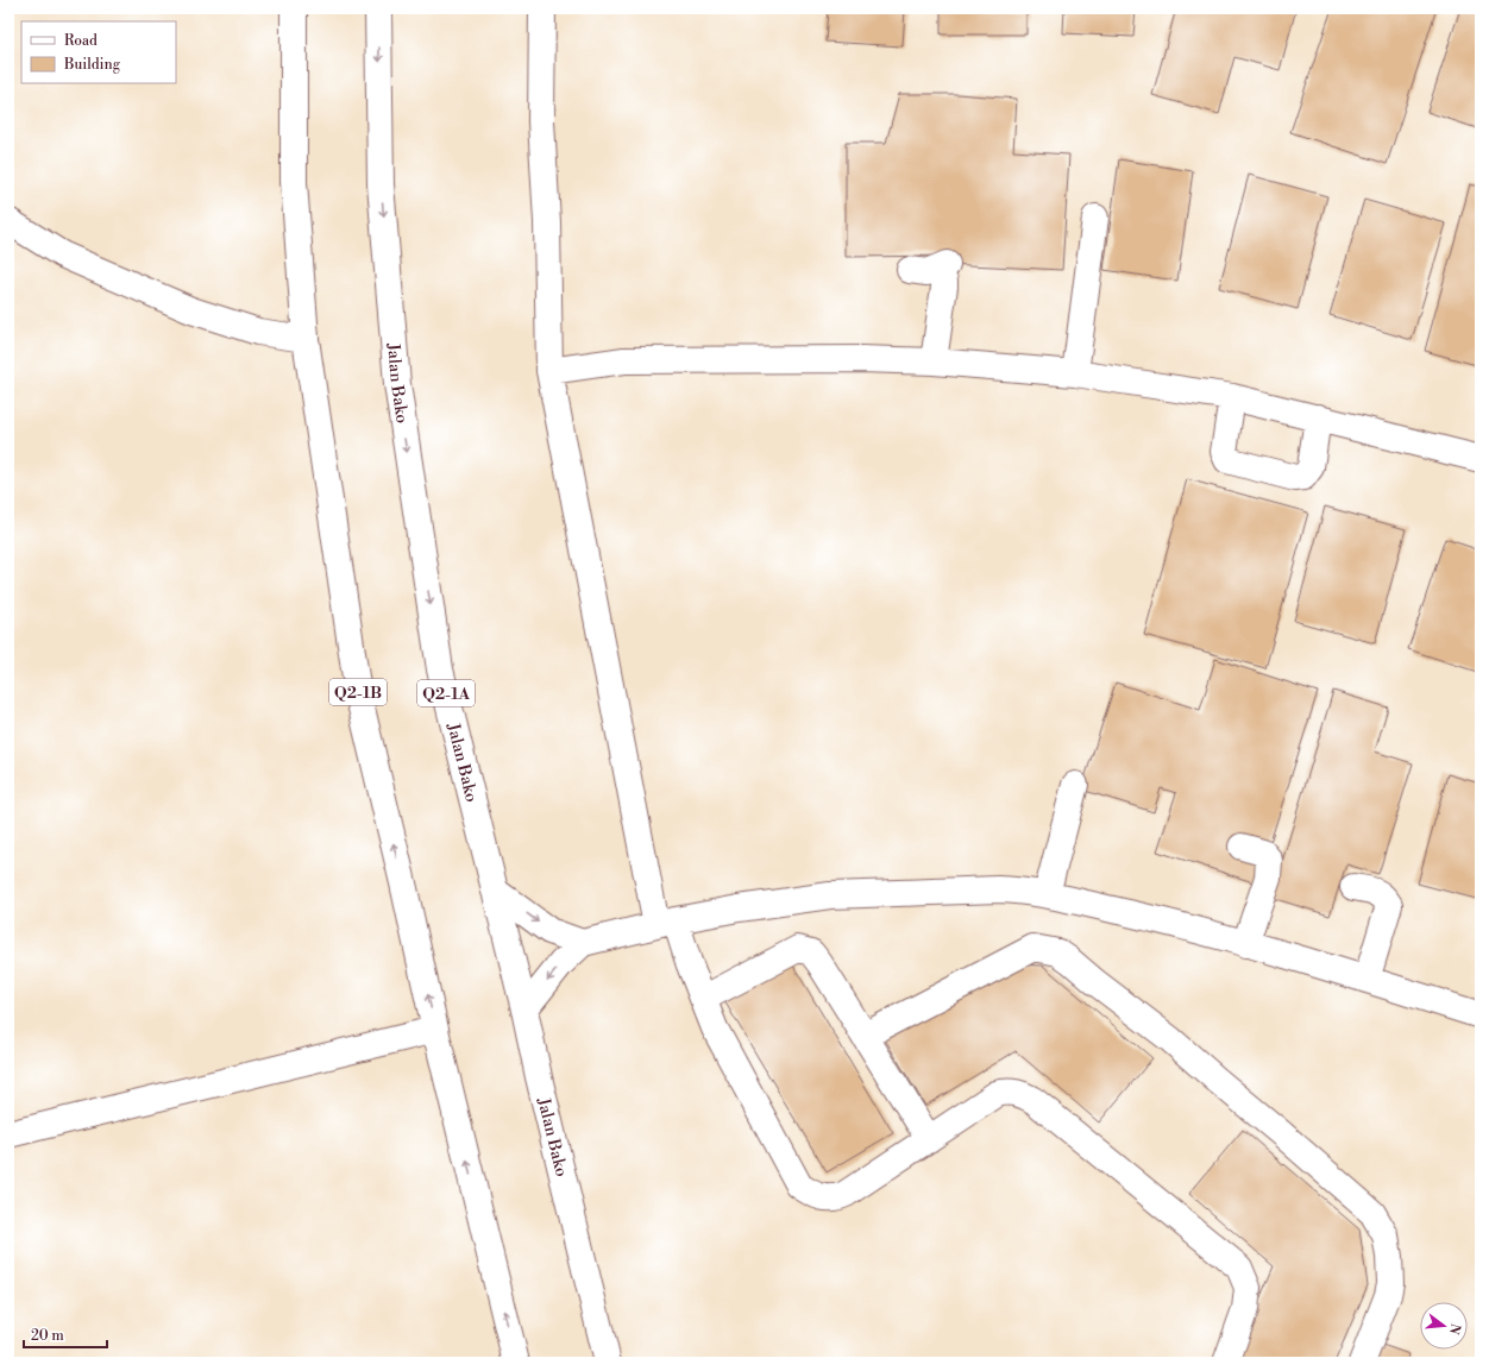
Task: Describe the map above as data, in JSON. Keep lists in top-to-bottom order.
{
  "streets": {
    "street": ["Jalan Bako", "Q2-1B", "Q2-1A"]
  },
  "legend": ["Road", "Building"],
  "scale_bar": "20 m",
  "north": "right"
}
